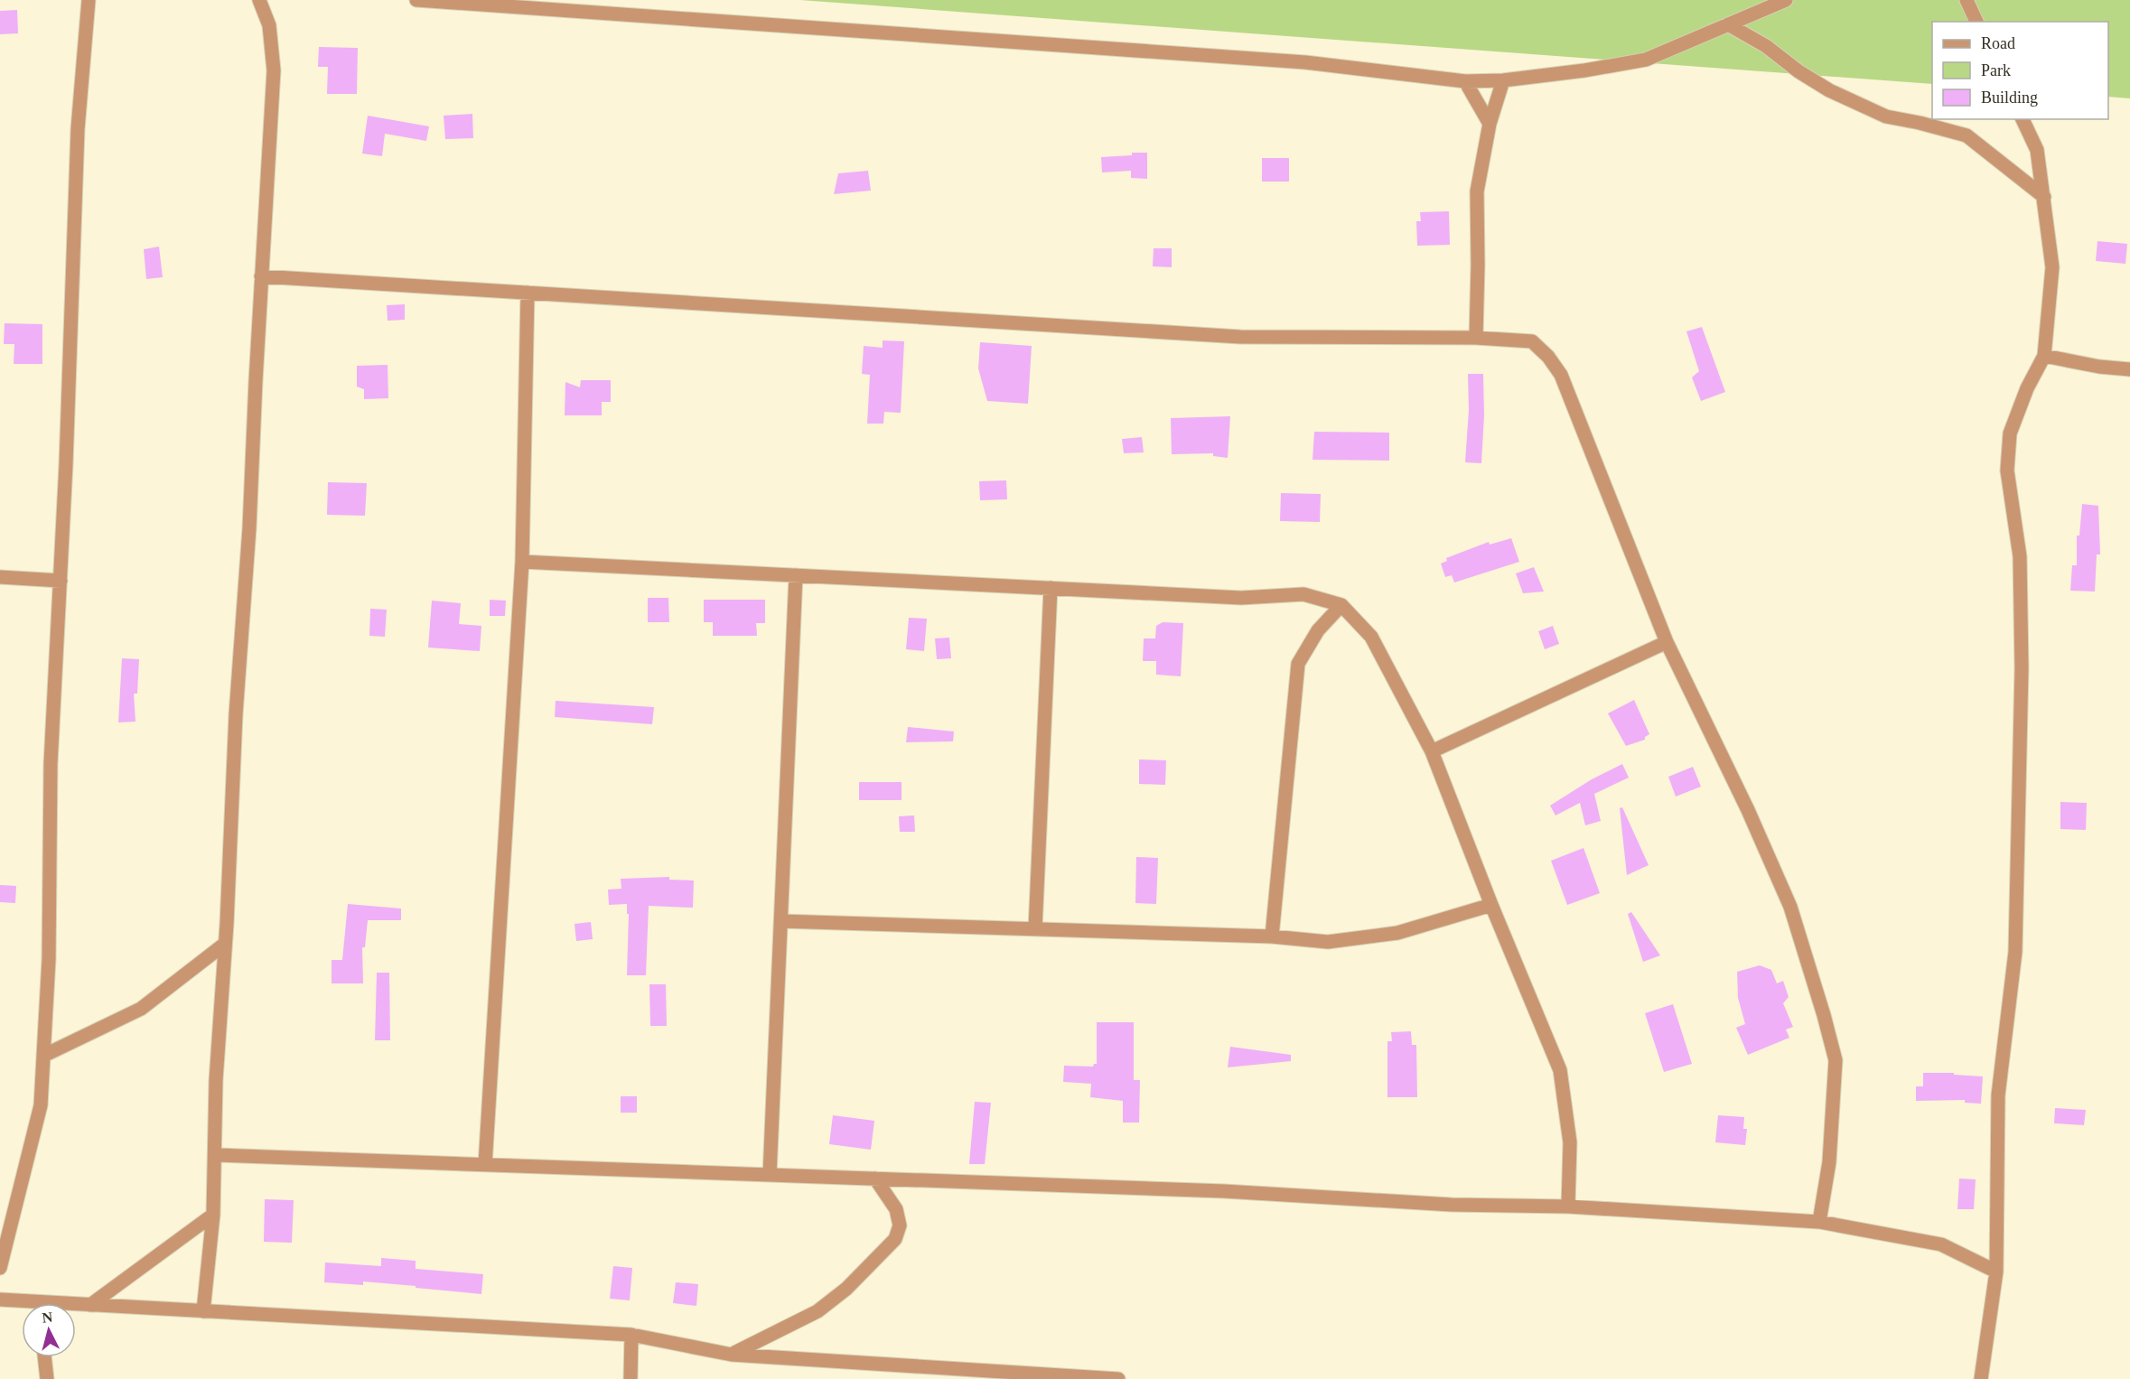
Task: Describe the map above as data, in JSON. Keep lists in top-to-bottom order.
{
  "legend": ["Road", "Park", "Building"],
  "north": "top"
}
